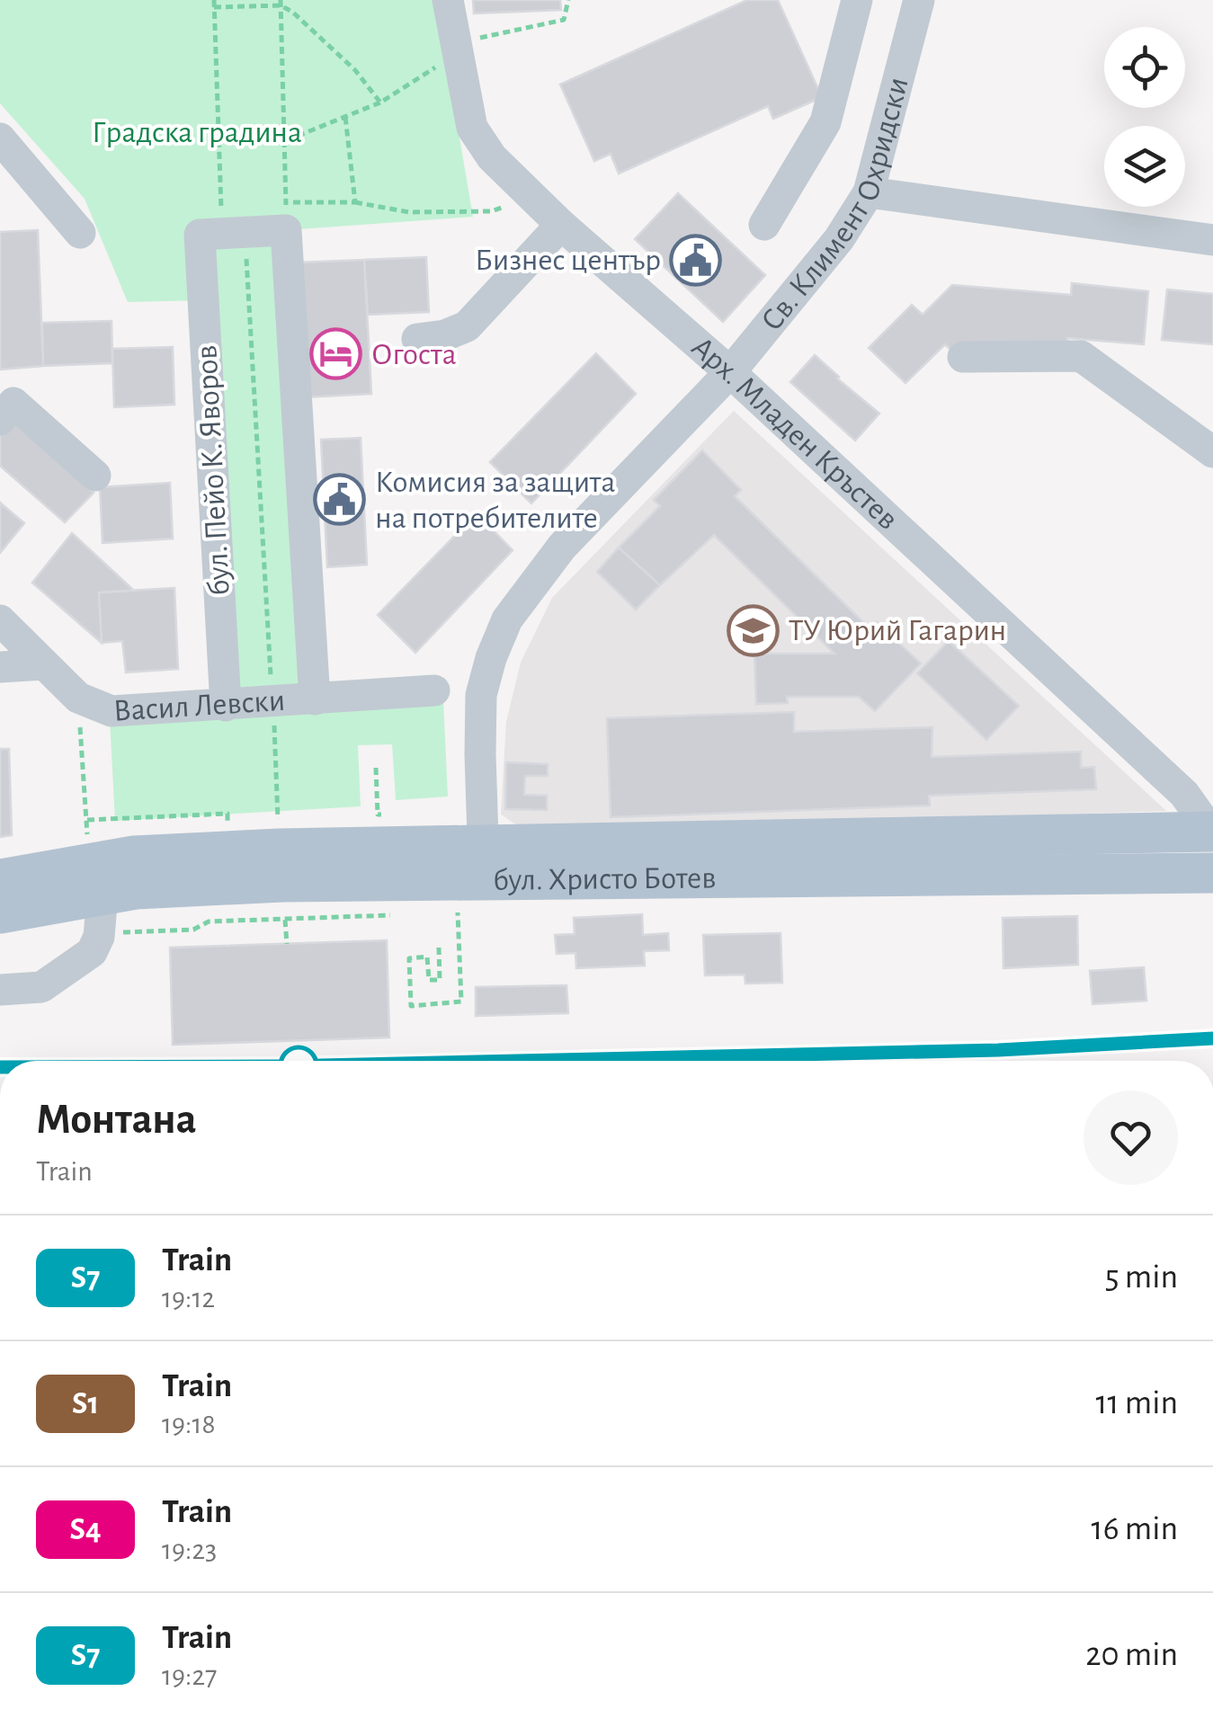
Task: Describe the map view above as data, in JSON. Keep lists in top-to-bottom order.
{
  "streets": {
    "main road": ["бул. Христо Ботев"],
    "street": [
      "Св. Климент Охридски",
      "Арх. Младен Кръстев",
      "бул. Пейо К. Яворов",
      "Васил Левски"
    ]
  },
  "crossings": [
    ["Св. Климент Охридски", "Арх. Младен Кръстев"],
    ["Св. Климент Охридски", "бул. Христо Ботев"],
    ["Арх. Младен Кръстев", "бул. Христо Ботев"],
    ["бул. Пейо К. Яворов", "Васил Левски"]
  ],
  "parks": ["Градска градина"],
  "places": {
    "public building": ["Бизнес център", "Комисия за защита на потребителите"],
    "hotel": ["Огоста"],
    "school or university": ["ТУ Юрий Гагарин"]
  },
  "page": {
    "heading": ["Монтана", "Train"],
    "list": [
      {
        "mark": "S7",
        "name": "Train",
        "note": "19:12",
        "value": "5 min"
      },
      {
        "mark": "S1",
        "name": "Train",
        "note": "19:18",
        "value": "11 min"
      },
      {
        "mark": "S4",
        "name": "Train",
        "note": "19:23",
        "value": "16 min"
      },
      {
        "mark": "S7",
        "name": "Train",
        "note": "19:27",
        "value": "20 min"
      }
    ]
  }
}
